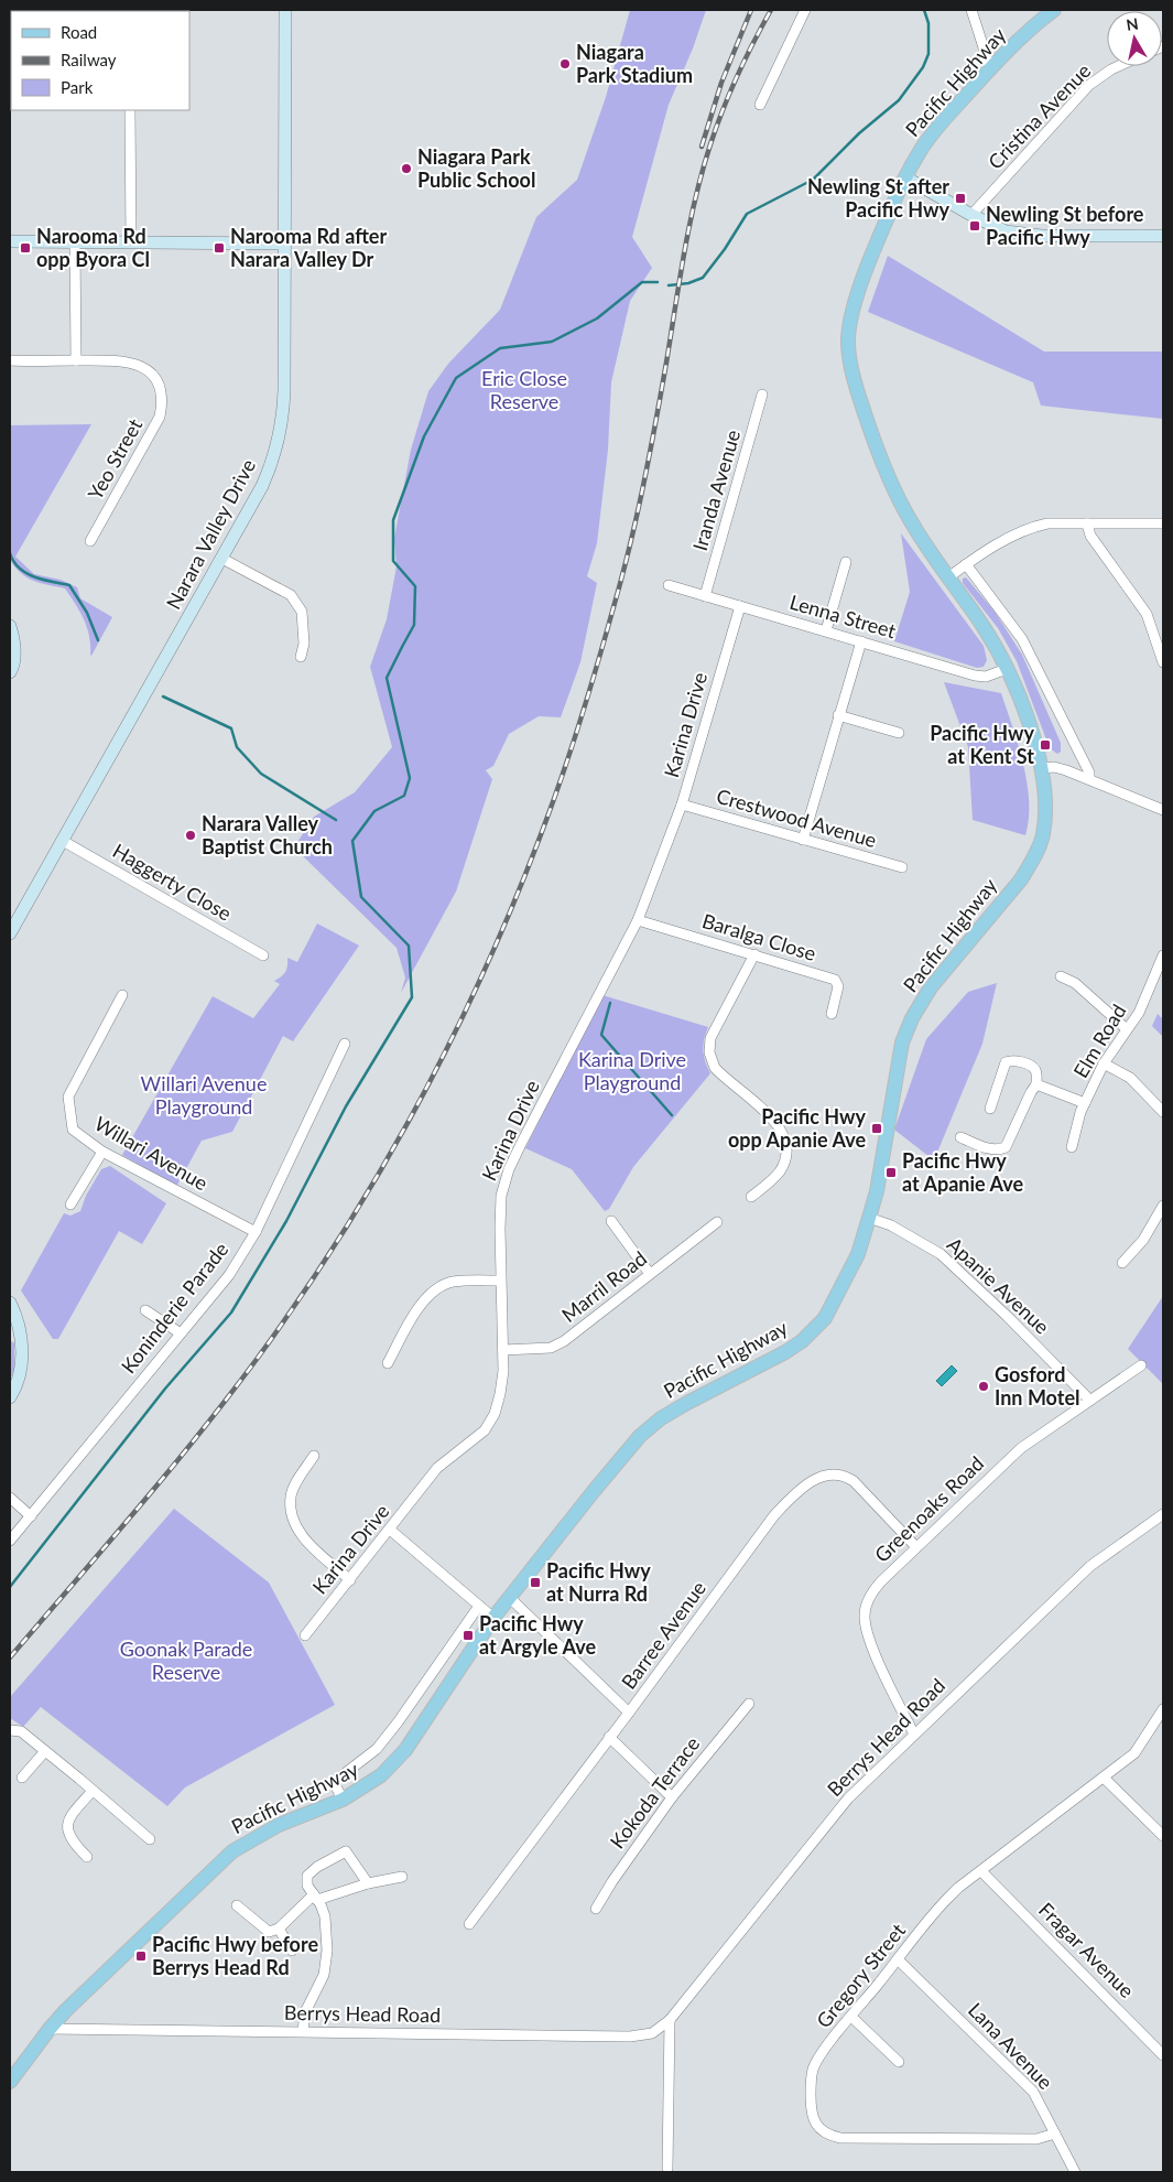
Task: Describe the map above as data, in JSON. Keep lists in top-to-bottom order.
{
  "streets": {
    "main road": ["Pacific Highway", "Narara Valley Drive"],
    "street": [
      "Cristina Avenue",
      "Yeo Street",
      "Iranda Avenue",
      "Lenna Street",
      "Karina Drive",
      "Crestwood Avenue",
      "Haggerty Close",
      "Baralga Close",
      "Elm Road",
      "Willari Avenue",
      "Apanie Avenue",
      "Marril Road",
      "Koninderie Parade",
      "Greenoaks Road",
      "Barree Avenue",
      "Berrys Head Road",
      "Kokoda Terrace",
      "Fragar Avenue",
      "Gregory Street",
      "Lana Avenue"
    ]
  },
  "crossings": [
    ["Pacific Highway", "Lenna Street"],
    ["Pacific Highway", "Apanie Avenue"],
    ["Pacific Highway", "Berrys Head Road"],
    ["Iranda Avenue", "Lenna Street"],
    ["Narara Valley Drive", "Haggerty Close"],
    ["Lenna Street", "Karina Drive"],
    ["Karina Drive", "Crestwood Avenue"],
    ["Karina Drive", "Baralga Close"],
    ["Karina Drive", "Marril Road"],
    ["Willari Avenue", "Koninderie Parade"],
    ["Apanie Avenue", "Greenoaks Road"],
    ["Greenoaks Road", "Barree Avenue"],
    ["Greenoaks Road", "Berrys Head Road"],
    ["Fragar Avenue", "Gregory Street"],
    ["Gregory Street", "Lana Avenue"]
  ],
  "parks": [
    "Eric Close Reserve",
    "Karina Drive Playground",
    "Willari Avenue Playground",
    "Goonak Parade Reserve"
  ],
  "places": {
    "other": [
      "Niagara Park Stadium",
      "Niagara Park Public School",
      "Narara Valley Baptist Church",
      "Gosford Inn Motel"
    ],
    "transit": [
      "Newling St after Pacific Hwy",
      "Newling St before Pacific Hwy",
      "Narooma Rd opp Byora Cl",
      "Narooma Rd after Narara Valley Dr",
      "Pacific Hwy at Kent St",
      "Pacific Hwy opp Apanie Ave",
      "Pacific Hwy at Apanie Ave",
      "Pacific Hwy at Nurra Rd",
      "Pacific Hwy at Argyle Ave",
      "Pacific Hwy before Berrys Head Rd"
    ]
  },
  "legend": ["Road", "Railway", "Park"],
  "north": "top"
}
